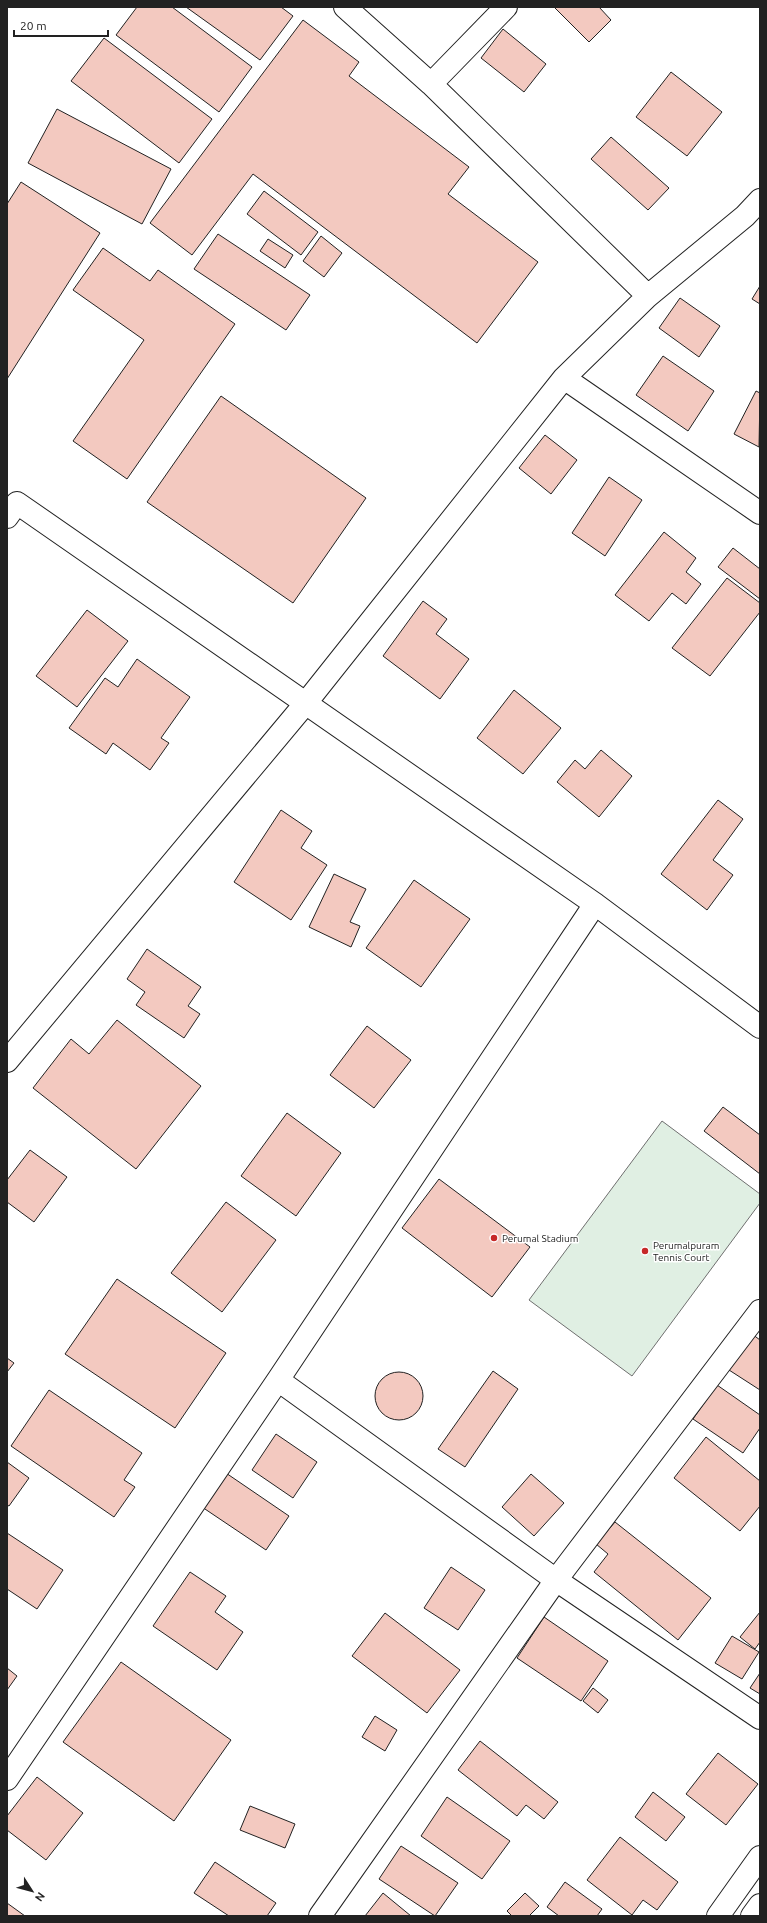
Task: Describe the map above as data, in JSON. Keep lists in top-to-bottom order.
{
  "places": ["Perumal Stadium", "Perumalpuram Tennis Court"],
  "scale_bar": "20 m",
  "north": "bottom right"
}
